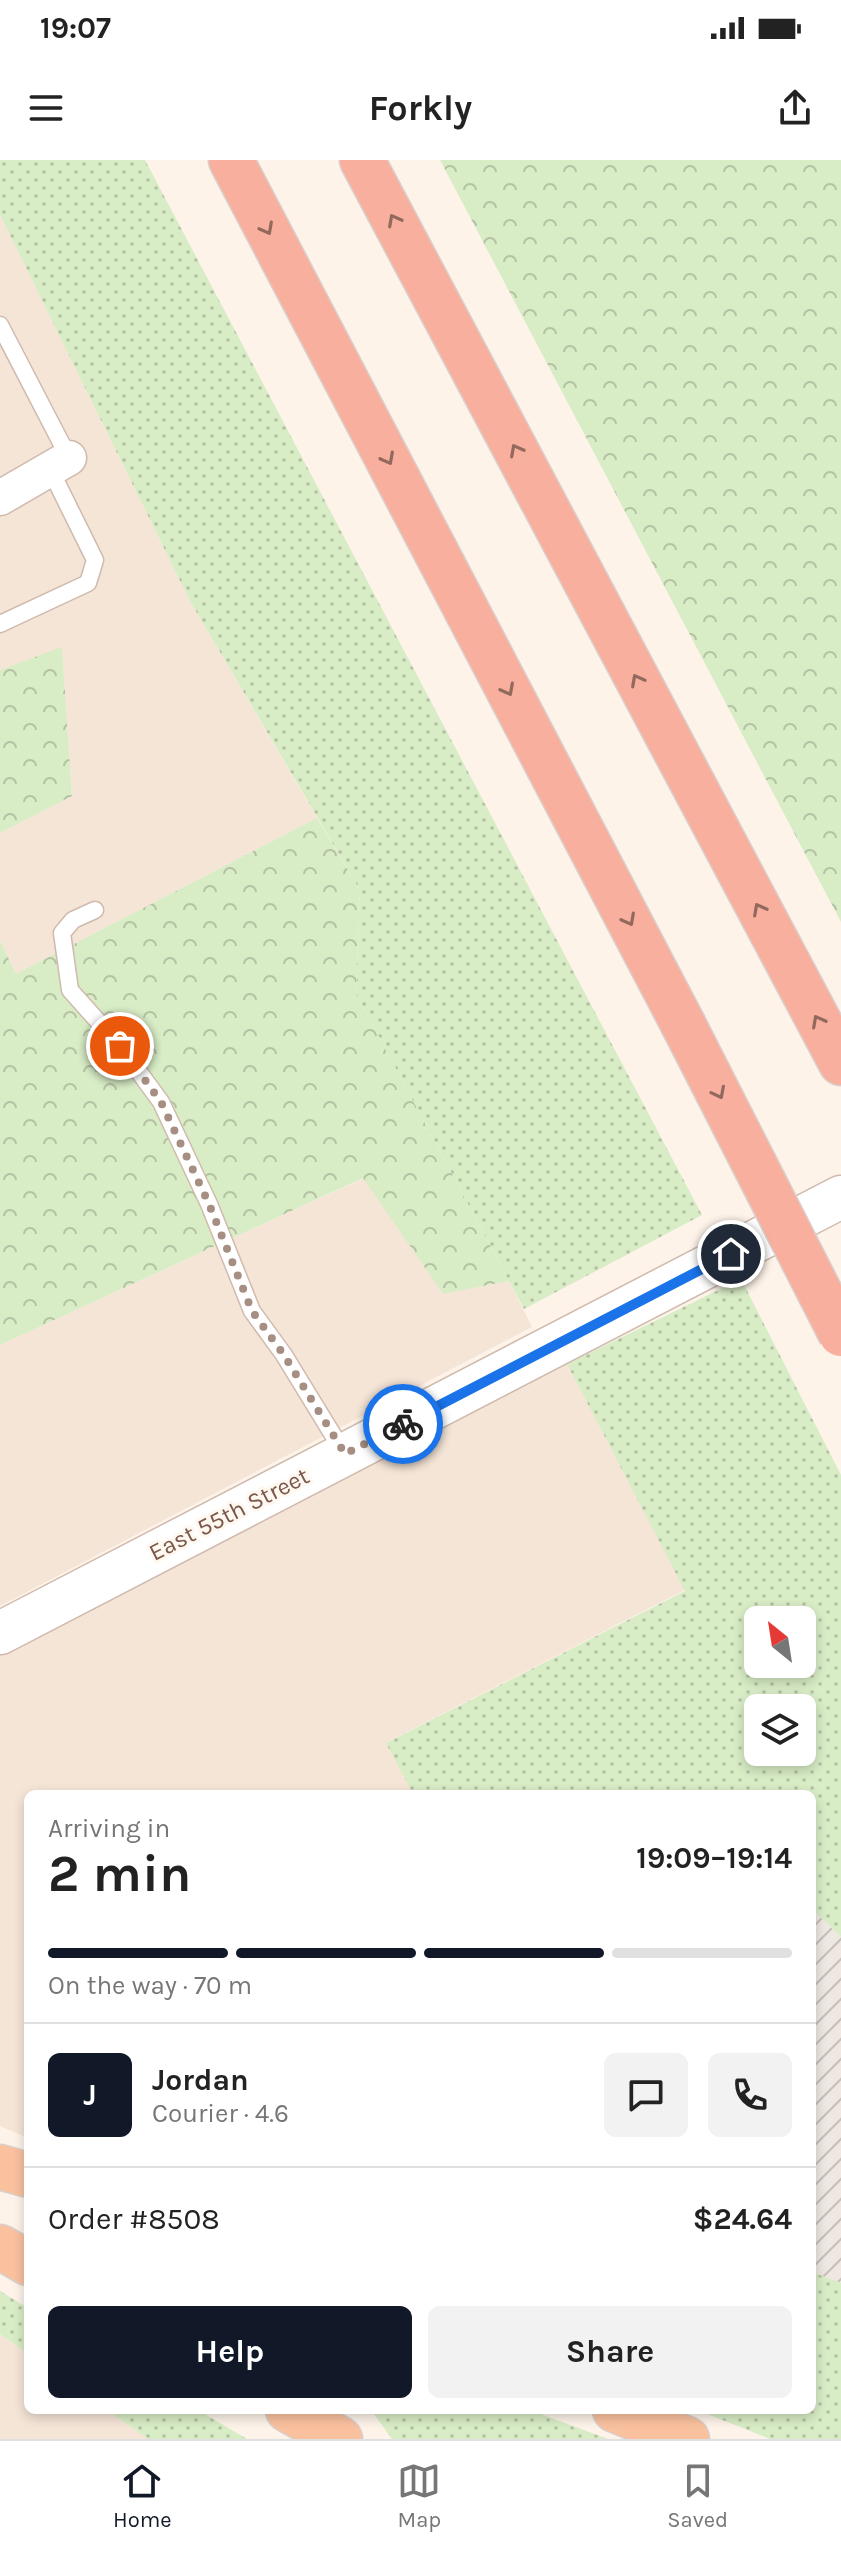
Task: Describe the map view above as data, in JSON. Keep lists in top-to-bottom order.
{
  "streets": {
    "street": ["East 55th Street"]
  },
  "north": "top left",
  "page": {
    "status": "19:07",
    "header": "Forkly",
    "heading": ["2 min", "Arriving in", "19:09–19:14"],
    "panel": [
      "Jordan",
      "Courier · 4.6",
      "Order #8508",
      "$24.64"
    ],
    "bar": "On the way · 70 m",
    "round": "J",
    "buttons": ["Help", "Share"],
    "tabs": ["Home", "Map", "Saved"]
  }
}
